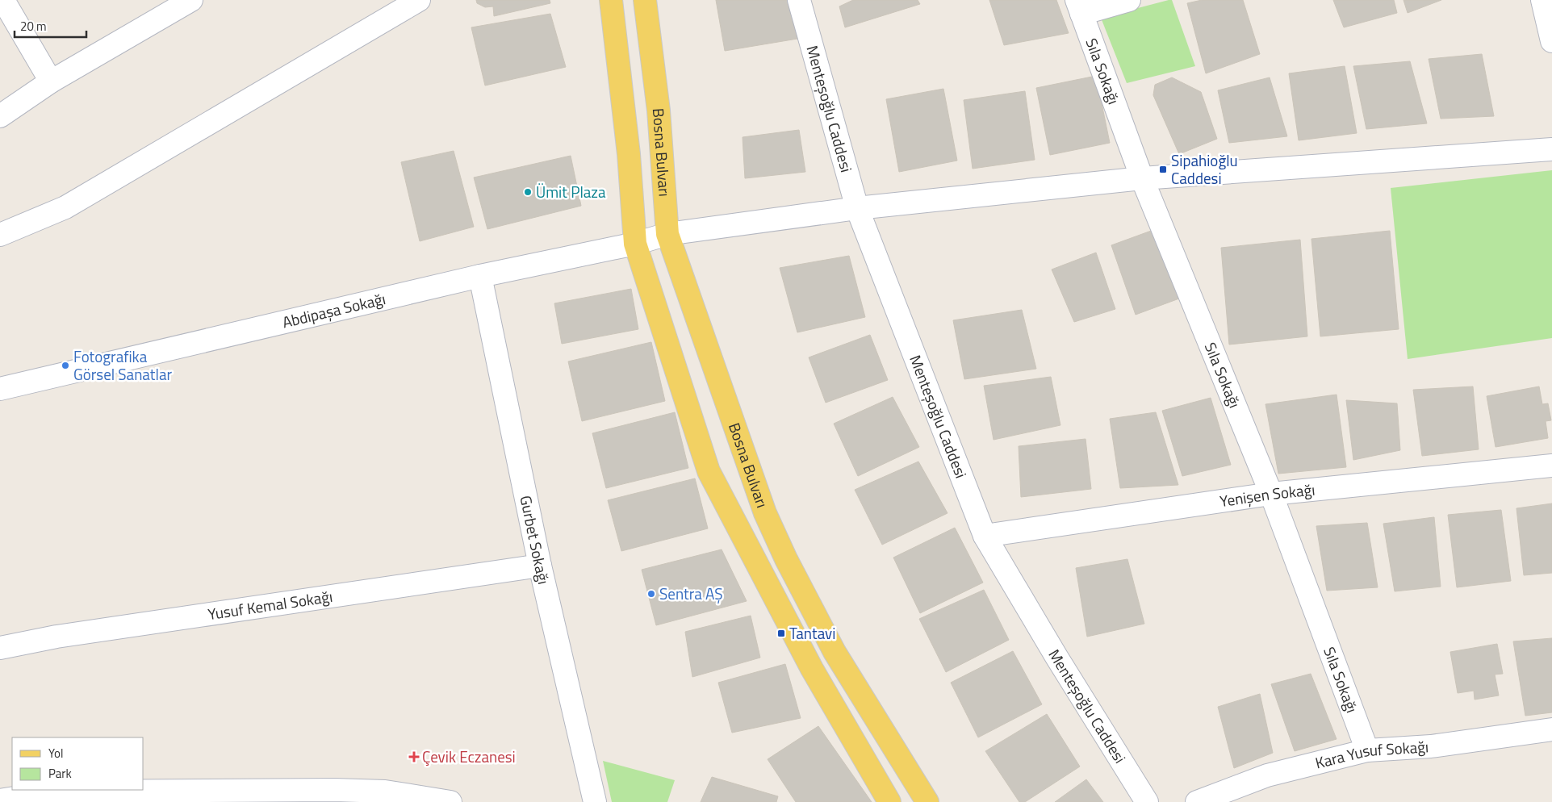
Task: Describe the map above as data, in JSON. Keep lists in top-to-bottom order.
{
  "streets": {
    "main road": ["Bosna Bulvarı"],
    "street": [
      "Sıla Sokağı",
      "Menteşoğlu Caddesi",
      "Abdipaşa Sokağı",
      "Yenişen Sokağı",
      "Gurbet Sokağı",
      "Yusuf Kemal Sokağı",
      "Kara Yusuf Sokağı"
    ]
  },
  "crossings": [
    ["Sıla Sokağı", "Abdipaşa Sokağı"],
    ["Sıla Sokağı", "Yenişen Sokağı"],
    ["Sıla Sokağı", "Kara Yusuf Sokağı"],
    ["Menteşoğlu Caddesi", "Abdipaşa Sokağı"],
    ["Menteşoğlu Caddesi", "Yenişen Sokağı"],
    ["Bosna Bulvarı", "Abdipaşa Sokağı"],
    ["Abdipaşa Sokağı", "Gurbet Sokağı"],
    ["Gurbet Sokağı", "Yusuf Kemal Sokağı"]
  ],
  "places": {
    "transit": ["Sipahioğlu Caddesi", "Tantavi"],
    "other": ["Ümit Plaza", "Fotografika Görsel Sanatlar", "Sentra AŞ"],
    "health": ["Çevik Eczanesi"]
  },
  "legend": ["Yol", "Park"],
  "scale_bar": "20 m"
}
